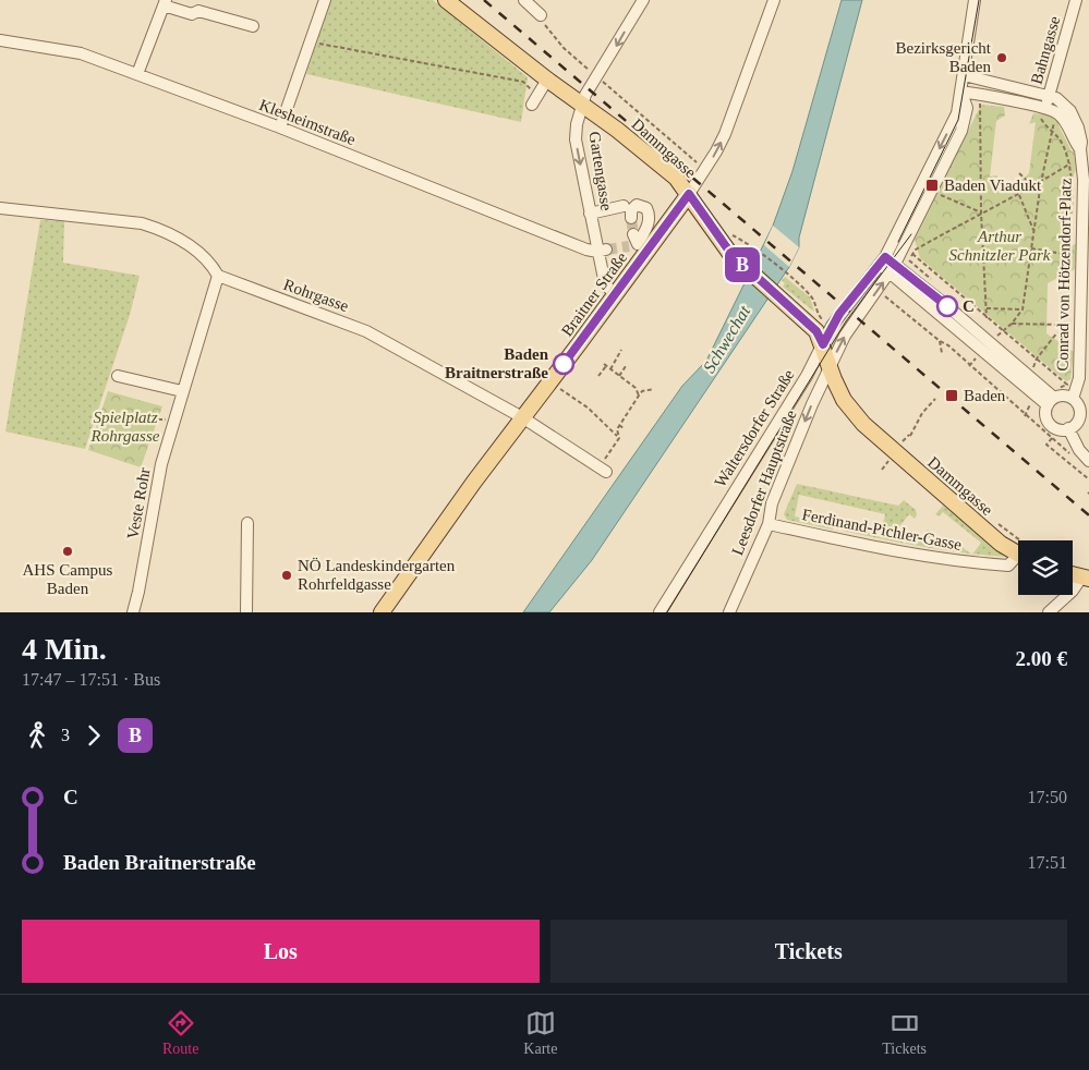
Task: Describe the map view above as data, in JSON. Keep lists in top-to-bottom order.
{
  "streets": {
    "main road": ["Dammgasse", "Braitner Straße"],
    "street": [
      "Bahngasse",
      "Klesheimstraße",
      "Gartengasse",
      "Conrad von Hötzendorf-Platz",
      "Rohrgasse",
      "Waltersdorfer Straße",
      "Leesdorfer Hauptstraße",
      "Veste Rohr",
      "Ferdinand-Pichler-Gasse"
    ]
  },
  "crossings": [
    ["Bahngasse", "Conrad von Hötzendorf-Platz"],
    ["Klesheimstraße", "Gartengasse"],
    ["Dammgasse", "Gartengasse"],
    ["Dammgasse", "Braitner Straße"],
    ["Dammgasse", "Waltersdorfer Straße"],
    ["Dammgasse", "Leesdorfer Hauptstraße"],
    ["Gartengasse", "Braitner Straße"],
    ["Braitner Straße", "Rohrgasse"],
    ["Rohrgasse", "Veste Rohr"],
    ["Leesdorfer Hauptstraße", "Ferdinand-Pichler-Gasse"]
  ],
  "one_way": ["Gartengasse", "Leesdorfer Hauptstraße"],
  "water": ["Schwechat"],
  "parks": ["Arthur Schnitzler Park", "Spielplatz Rohrgasse"],
  "places": {
    "other": [
      "Bezirksgericht Baden",
      "C",
      "Baden Braitnerstraße",
      "AHS Campus Baden",
      "NÖ Landeskindergarten Rohrfeldgasse"
    ],
    "transit": ["Baden Viadukt", "Baden"]
  },
  "lines": ["bus line B"],
  "page": {
    "on_map": "B",
    "heading": ["4 Min.", "17:47 – 17:51 · Bus", "2.00 €"],
    "legs": ["3", "B"],
    "list": [
      {
        "name": "C",
        "value": "17:50"
      },
      {
        "name": "Baden Braitnerstraße",
        "value": "17:51"
      }
    ],
    "buttons": ["Los", "Tickets"],
    "tabs": ["Route", "Karte", "Tickets"]
  }
}
